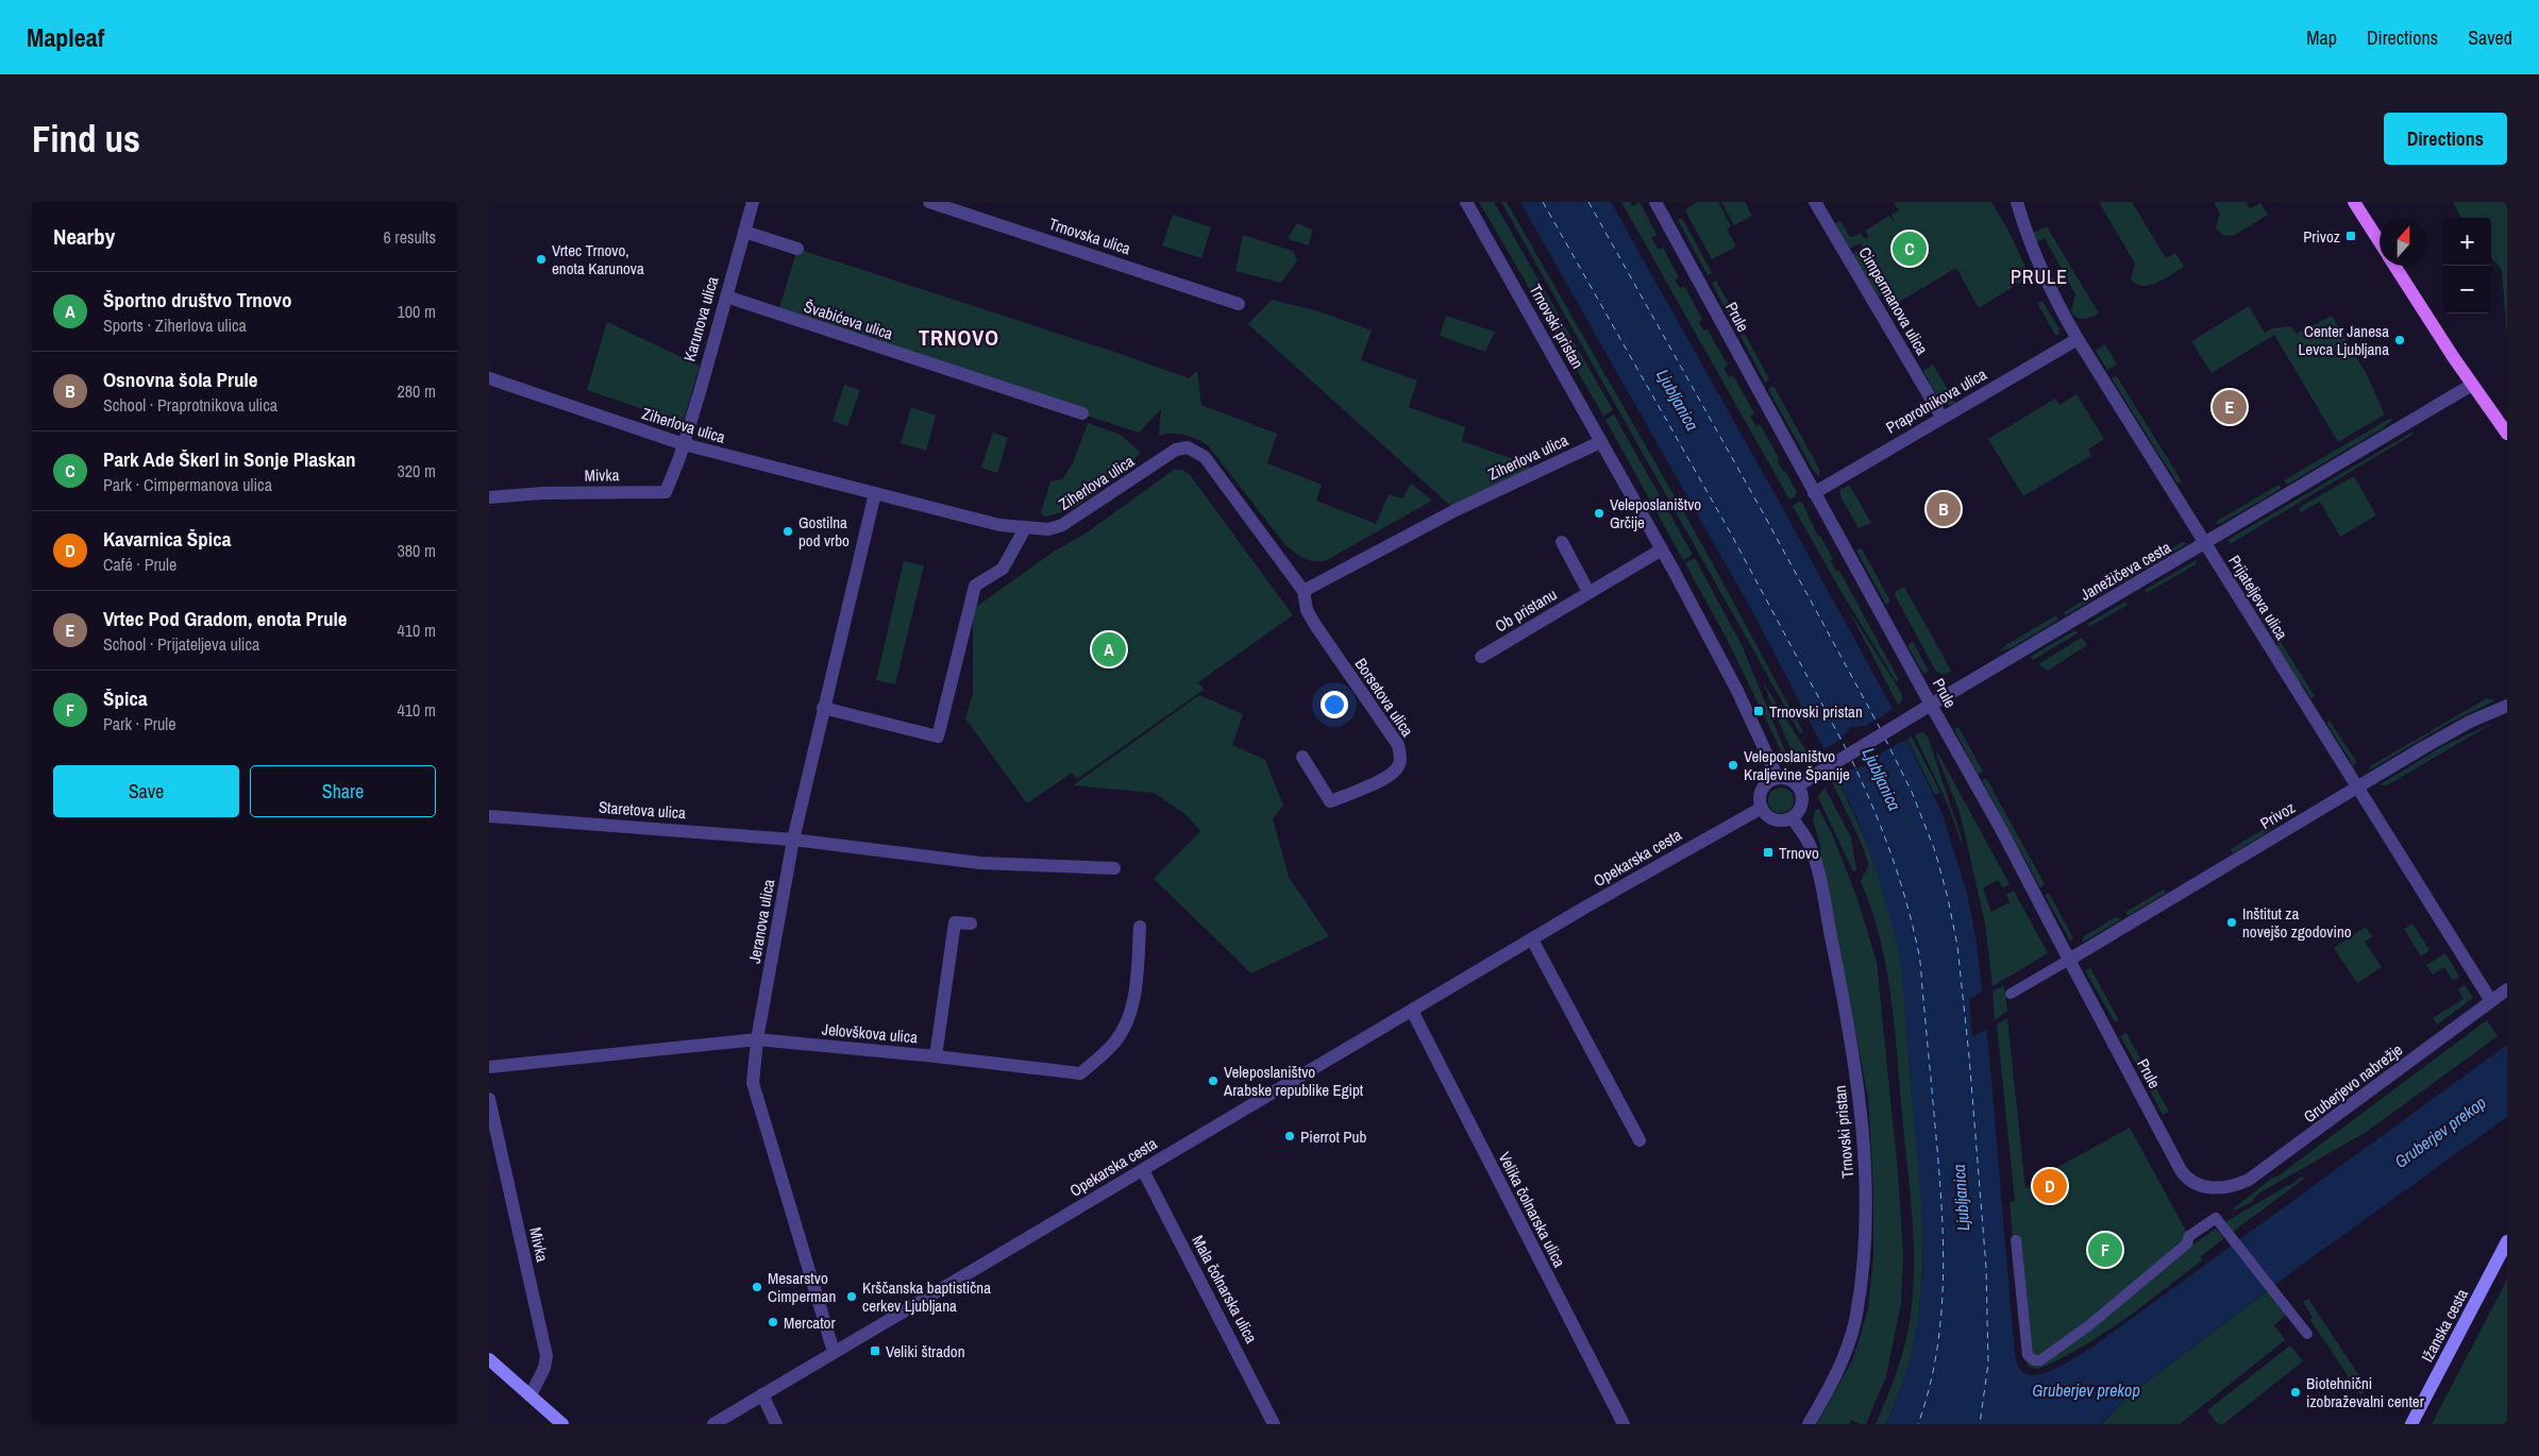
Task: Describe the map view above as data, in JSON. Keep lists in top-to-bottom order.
{
  "streets": {
    "main road": ["Ižanska cesta"],
    "street": [
      "Trnovska ulica",
      "Cimpermanova ulica",
      "Prule",
      "Karunova ulica",
      "Švabićeva ulica",
      "Trnovski pristan",
      "Praprotnikova ulica",
      "Ziherlova ulica",
      "Mivka",
      "Janežičeva cesta",
      "Prijateljeva ulica",
      "Ob pristanu",
      "Borsetova ulica",
      "Staretova ulica",
      "Privoz",
      "Opekarska cesta",
      "Jeranova ulica",
      "Jelovškova ulica",
      "Gruberjevo nabrežje",
      "Velika čolnarska ulica",
      "Mala čolnarska ulica"
    ]
  },
  "crossings": [
    ["Cimpermanova ulica", "Praprotnikova ulica"],
    ["Prule", "Praprotnikova ulica"],
    ["Prule", "Janežičeva cesta"],
    ["Prule", "Privoz"],
    ["Prule", "Gruberjevo nabrežje"],
    ["Karunova ulica", "Švabićeva ulica"],
    ["Karunova ulica", "Ziherlova ulica"],
    ["Karunova ulica", "Mivka"],
    ["Trnovski pristan", "Ziherlova ulica"],
    ["Trnovski pristan", "Janežičeva cesta"],
    ["Trnovski pristan", "Ob pristanu"],
    ["Trnovski pristan", "Opekarska cesta"],
    ["Praprotnikova ulica", "Prijateljeva ulica"],
    ["Ziherlova ulica", "Mivka"],
    ["Ziherlova ulica", "Borsetova ulica"],
    ["Ziherlova ulica", "Jeranova ulica"],
    ["Janežičeva cesta", "Prijateljeva ulica"],
    ["Janežičeva cesta", "Opekarska cesta"],
    ["Prijateljeva ulica", "Privoz"],
    ["Prijateljeva ulica", "Gruberjevo nabrežje"],
    ["Staretova ulica", "Jeranova ulica"],
    ["Opekarska cesta", "Jeranova ulica"],
    ["Opekarska cesta", "Velika čolnarska ulica"],
    ["Opekarska cesta", "Mala čolnarska ulica"],
    ["Jeranova ulica", "Jelovškova ulica"]
  ],
  "districts": ["PRULE", "TRNOVO"],
  "water": ["Ljubljanica", "Gruberjev prekop"],
  "places": {
    "transit": [
      "Privoz",
      "Trnovski pristan",
      "Trnovo",
      "Veliki štradon"
    ],
    "other": [
      "Vrtec Trnovo, enota Karunova",
      "Center Janesa Levca Ljubljana",
      "Veleposlaništvo Grčije",
      "Gostilna pod vrbo",
      "Veleposlaništvo Kraljevine Španije",
      "Inštitut za novejšo zgodovino",
      "Veleposlaništvo Arabske republike Egipt",
      "Pierrot Pub",
      "Mesarstvo Cimperman",
      "Krščanska baptistična cerkev Ljubljana",
      "Mercator",
      "Biotehnični izobraževalni center"
    ]
  },
  "north": "top",
  "page": {
    "header": "Mapleaf",
    "nav": ["Map", "Directions", "Saved"],
    "buttons": [
      "Directions",
      ["Save", "Share"]
    ],
    "title": "Find us",
    "heading": ["Nearby", "6 results"],
    "map_buttons": ["+", "−"],
    "pins": [
      "C",
      "E",
      "B",
      "A",
      "D",
      "F"
    ],
    "list": [
      {
        "mark": "A",
        "name": "Športno društvo Trnovo",
        "note": "Sports · Ziherlova ulica",
        "value": "100 m"
      },
      {
        "mark": "B",
        "name": "Osnovna šola Prule",
        "note": "School · Praprotnikova ulica",
        "value": "280 m"
      },
      {
        "mark": "C",
        "name": "Park Ade Škerl in Sonje Plaskan",
        "note": "Park · Cimpermanova ulica",
        "value": "320 m"
      },
      {
        "mark": "D",
        "name": "Kavarnica Špica",
        "note": "Café · Prule",
        "value": "380 m"
      },
      {
        "mark": "E",
        "name": "Vrtec Pod Gradom, enota Prule",
        "note": "School · Prijateljeva ulica",
        "value": "410 m"
      },
      {
        "mark": "F",
        "name": "Špica",
        "note": "Park · Prule",
        "value": "410 m"
      }
    ]
  }
}
